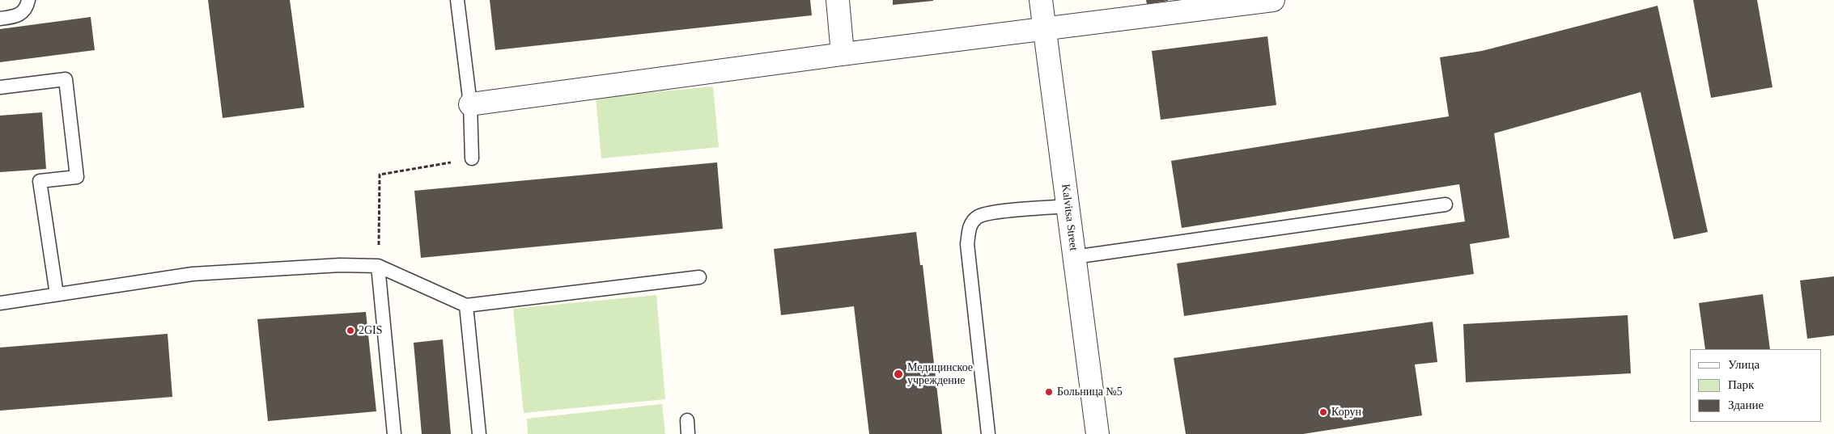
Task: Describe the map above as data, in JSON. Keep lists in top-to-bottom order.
{
  "streets": {
    "street": ["Kalvitsa Street"]
  },
  "places": [
    "2GIS",
    "Медицинское учреждение",
    "Больница №5",
    "Корун"
  ],
  "legend": ["Улица", "Парк", "Здание"]
}
